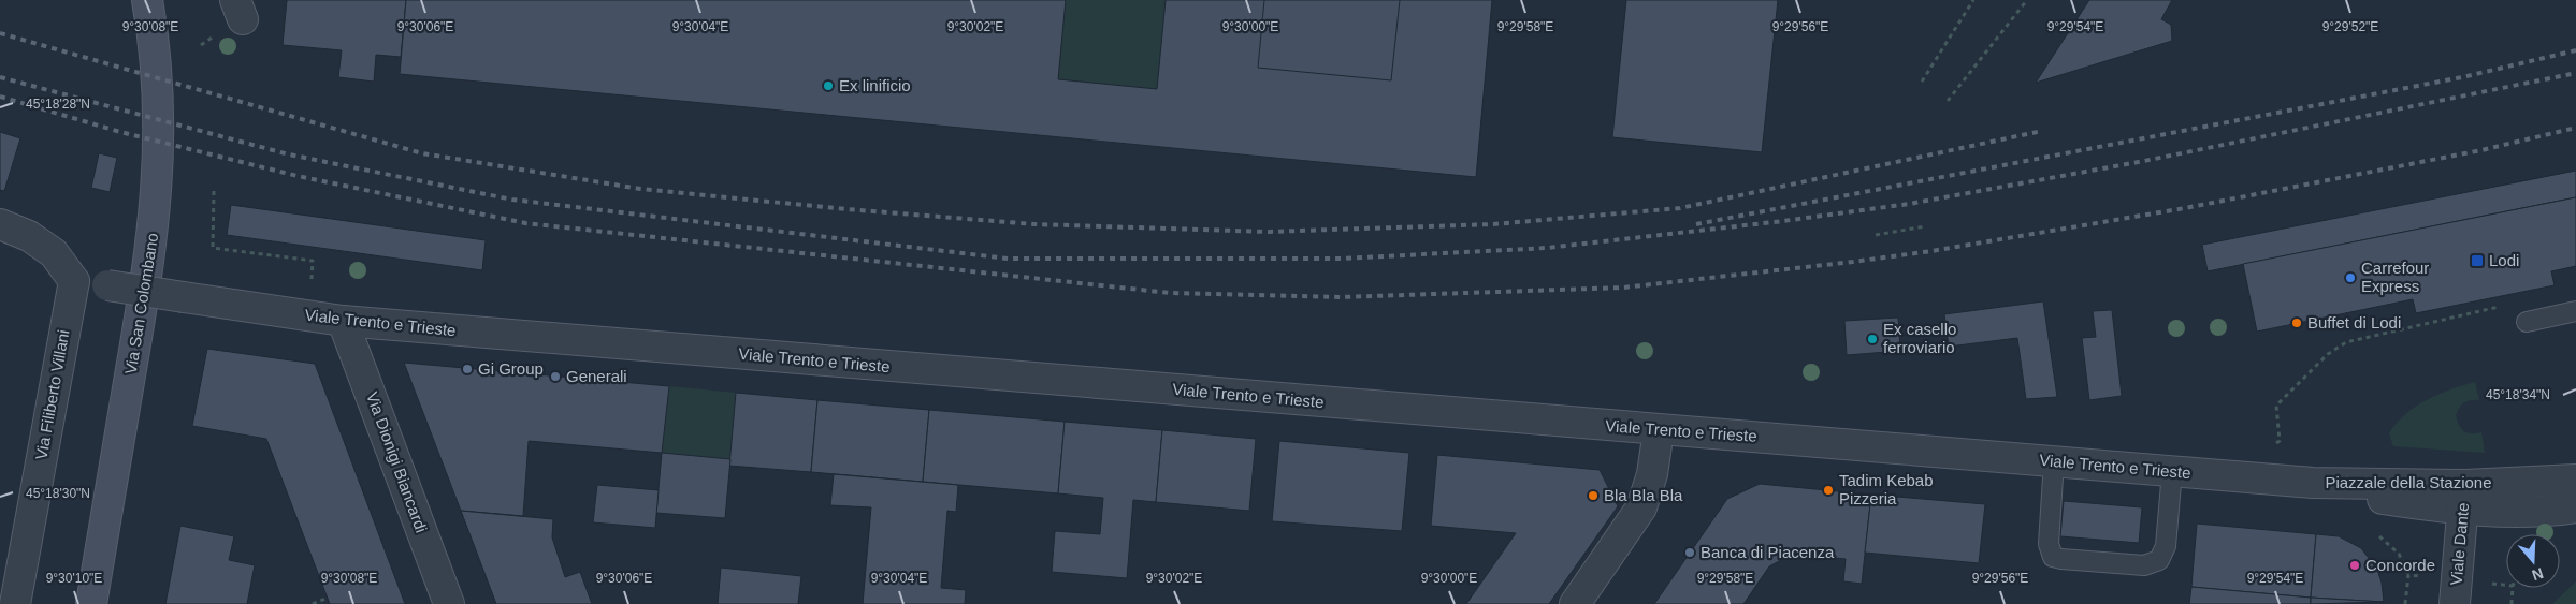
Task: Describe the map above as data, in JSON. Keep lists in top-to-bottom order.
{
  "streets": {
    "street": [
      "Via San Colombano",
      "Viale Trento e Trieste",
      "Via Filiberto Villani",
      "Via Dionigi Biancardi",
      "Piazzale della Stazione",
      "Viale Dante"
    ]
  },
  "crossings": [
    ["Viale Trento e Trieste", "Via Filiberto Villani"],
    ["Viale Trento e Trieste", "Via Dionigi Biancardi"],
    ["Viale Trento e Trieste", "Piazzale della Stazione"],
    ["Piazzale della Stazione", "Viale Dante"]
  ],
  "places": {
    "other": [
      "Ex linificio",
      "Carrefour Express",
      "Buffet di Lodi",
      "Ex casello ferroviario",
      "Gi Group",
      "Generali",
      "Tadim Kebab Pizzeria",
      "Bla Bla Bla",
      "Banca di Piacenza",
      "Concorde"
    ],
    "transit": ["Lodi"]
  },
  "north": "bottom",
  "coordinates": [
    "9°30'08\"E",
    "9°30'06\"E",
    "9°30'02\"E",
    "9°29'54\"E",
    "9°29'52\"E",
    "9°30'04\"E",
    "9°30'00\"E",
    "9°29'58\"E",
    "9°29'56\"E",
    "45°18'28\"N",
    "45°18'34\"N",
    "45°18'30\"N",
    "9°30'10\"E"
  ]
}
